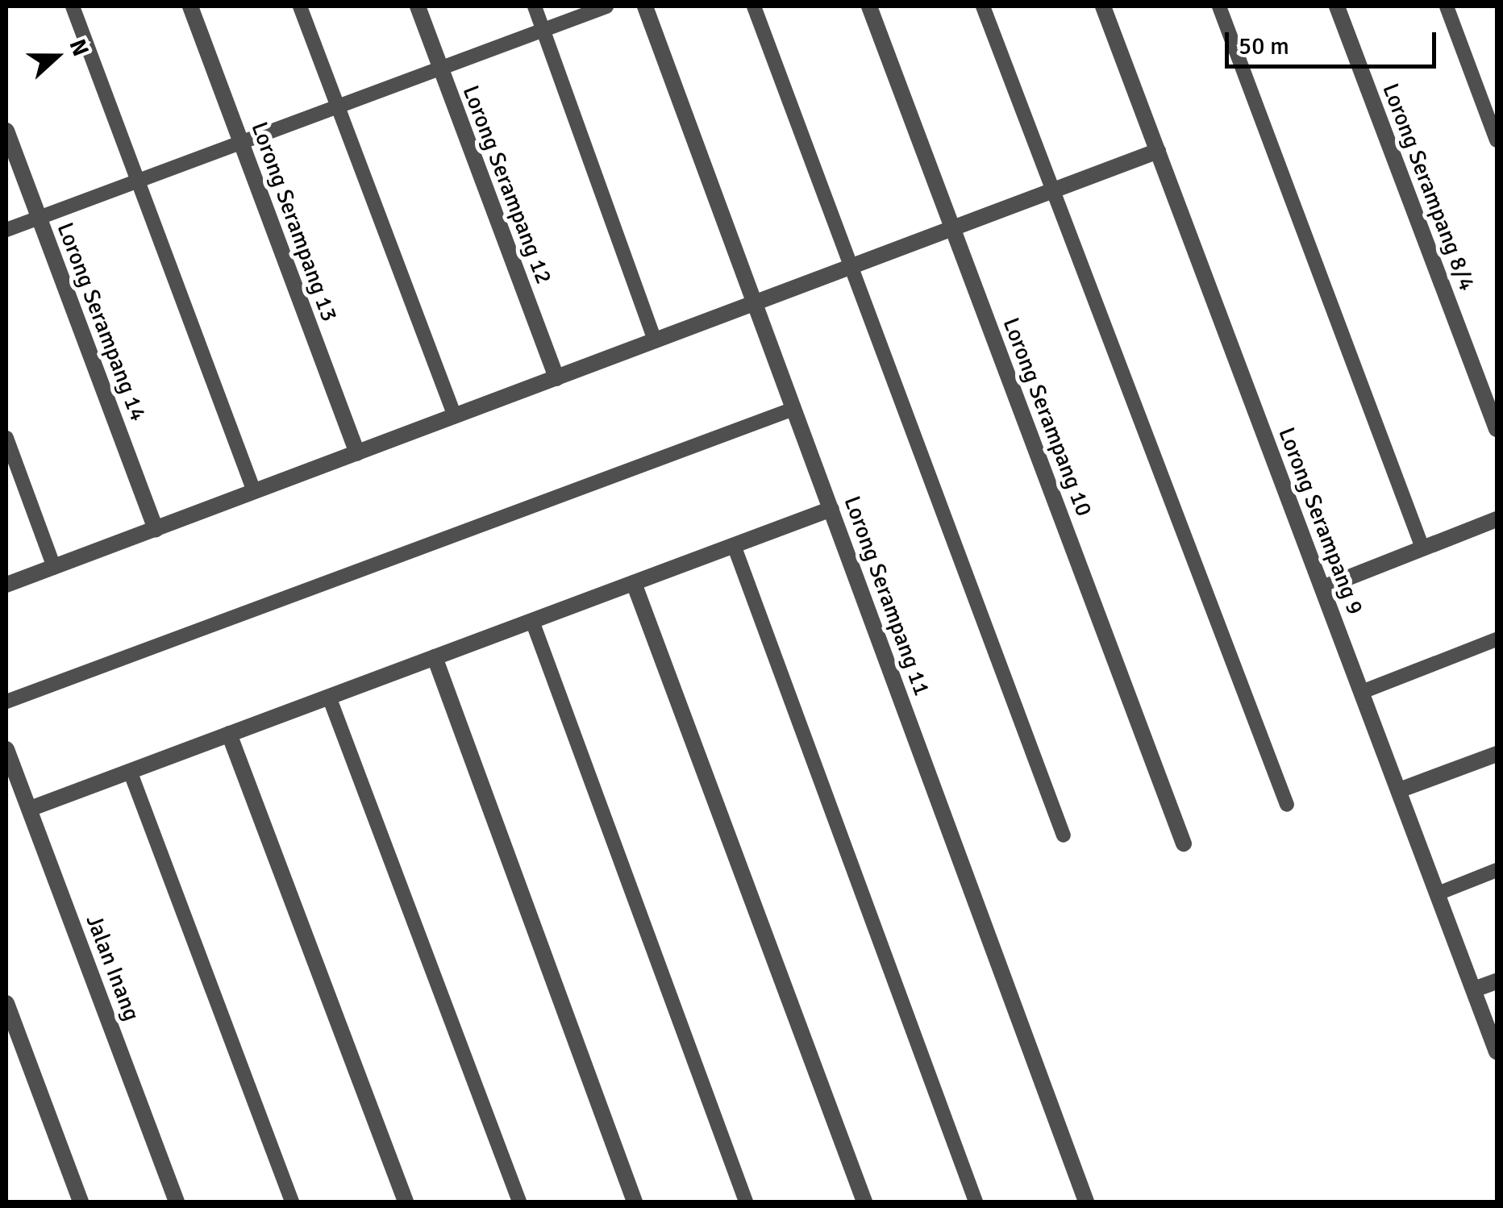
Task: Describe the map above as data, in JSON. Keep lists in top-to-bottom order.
{
  "streets": {
    "street": [
      "Lorong Serampang 12",
      "Lorong Serampang 8/4",
      "Lorong Serampang 13",
      "Lorong Serampang 14",
      "Lorong Serampang 10",
      "Lorong Serampang 9",
      "Lorong Serampang 11",
      "Jalan Inang"
    ]
  },
  "scale_bar": "50 m",
  "north": "right"
}
